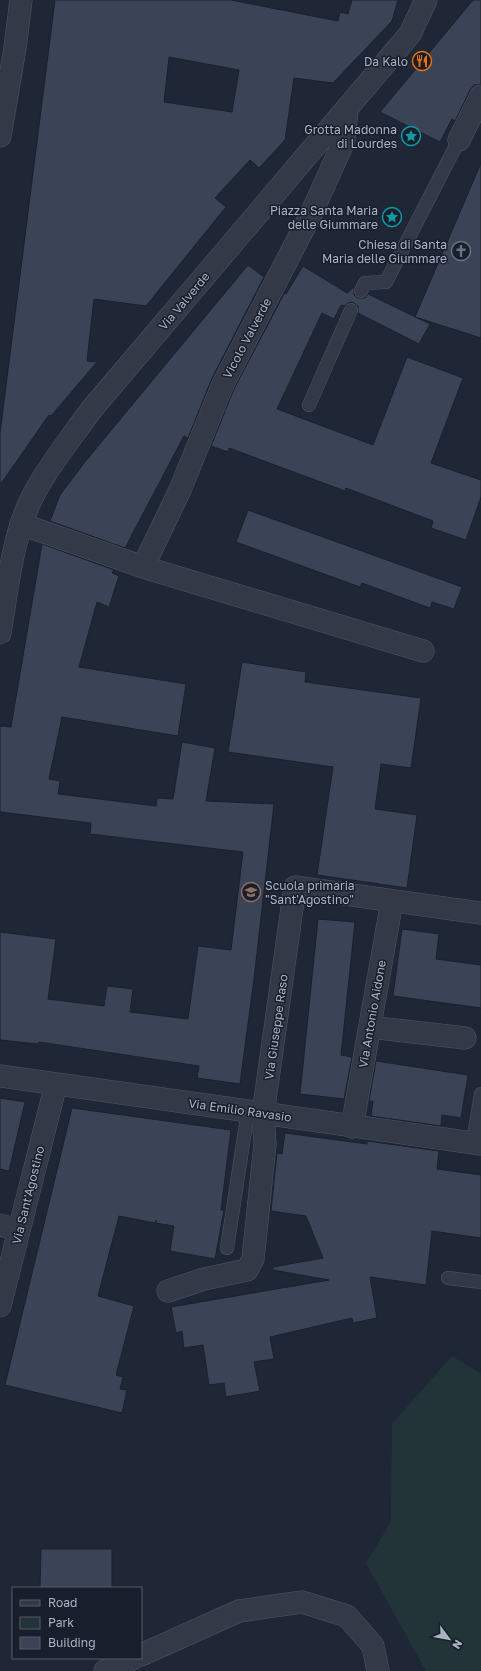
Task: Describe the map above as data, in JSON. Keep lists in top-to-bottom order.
{
  "streets": {
    "street": [
      "Via Valverde",
      "Vicolo Valverde",
      "Via Antonio Aidone",
      "Via Giuseppe Raso",
      "Via Emilio Ravasio",
      "Via Sant'Agostino"
    ]
  },
  "crossings": [
    ["Via Valverde", "Vicolo Valverde"],
    ["Via Antonio Aidone", "Via Giuseppe Raso"],
    ["Via Antonio Aidone", "Via Emilio Ravasio"],
    ["Via Giuseppe Raso", "Via Emilio Ravasio"],
    ["Via Emilio Ravasio", "Via Sant'Agostino"]
  ],
  "places": {
    "restaurant": ["Da Kalo"],
    "place": ["Grotta Madonna di Lourdes", "Piazza Santa Maria delle Giummare"],
    "church": ["Chiesa di Santa Maria delle Giummare"],
    "school or university": ["Scuola primaria \"Sant'Agostino\""]
  },
  "legend": ["Road", "Park", "Building"],
  "north": "bottom right"
}
